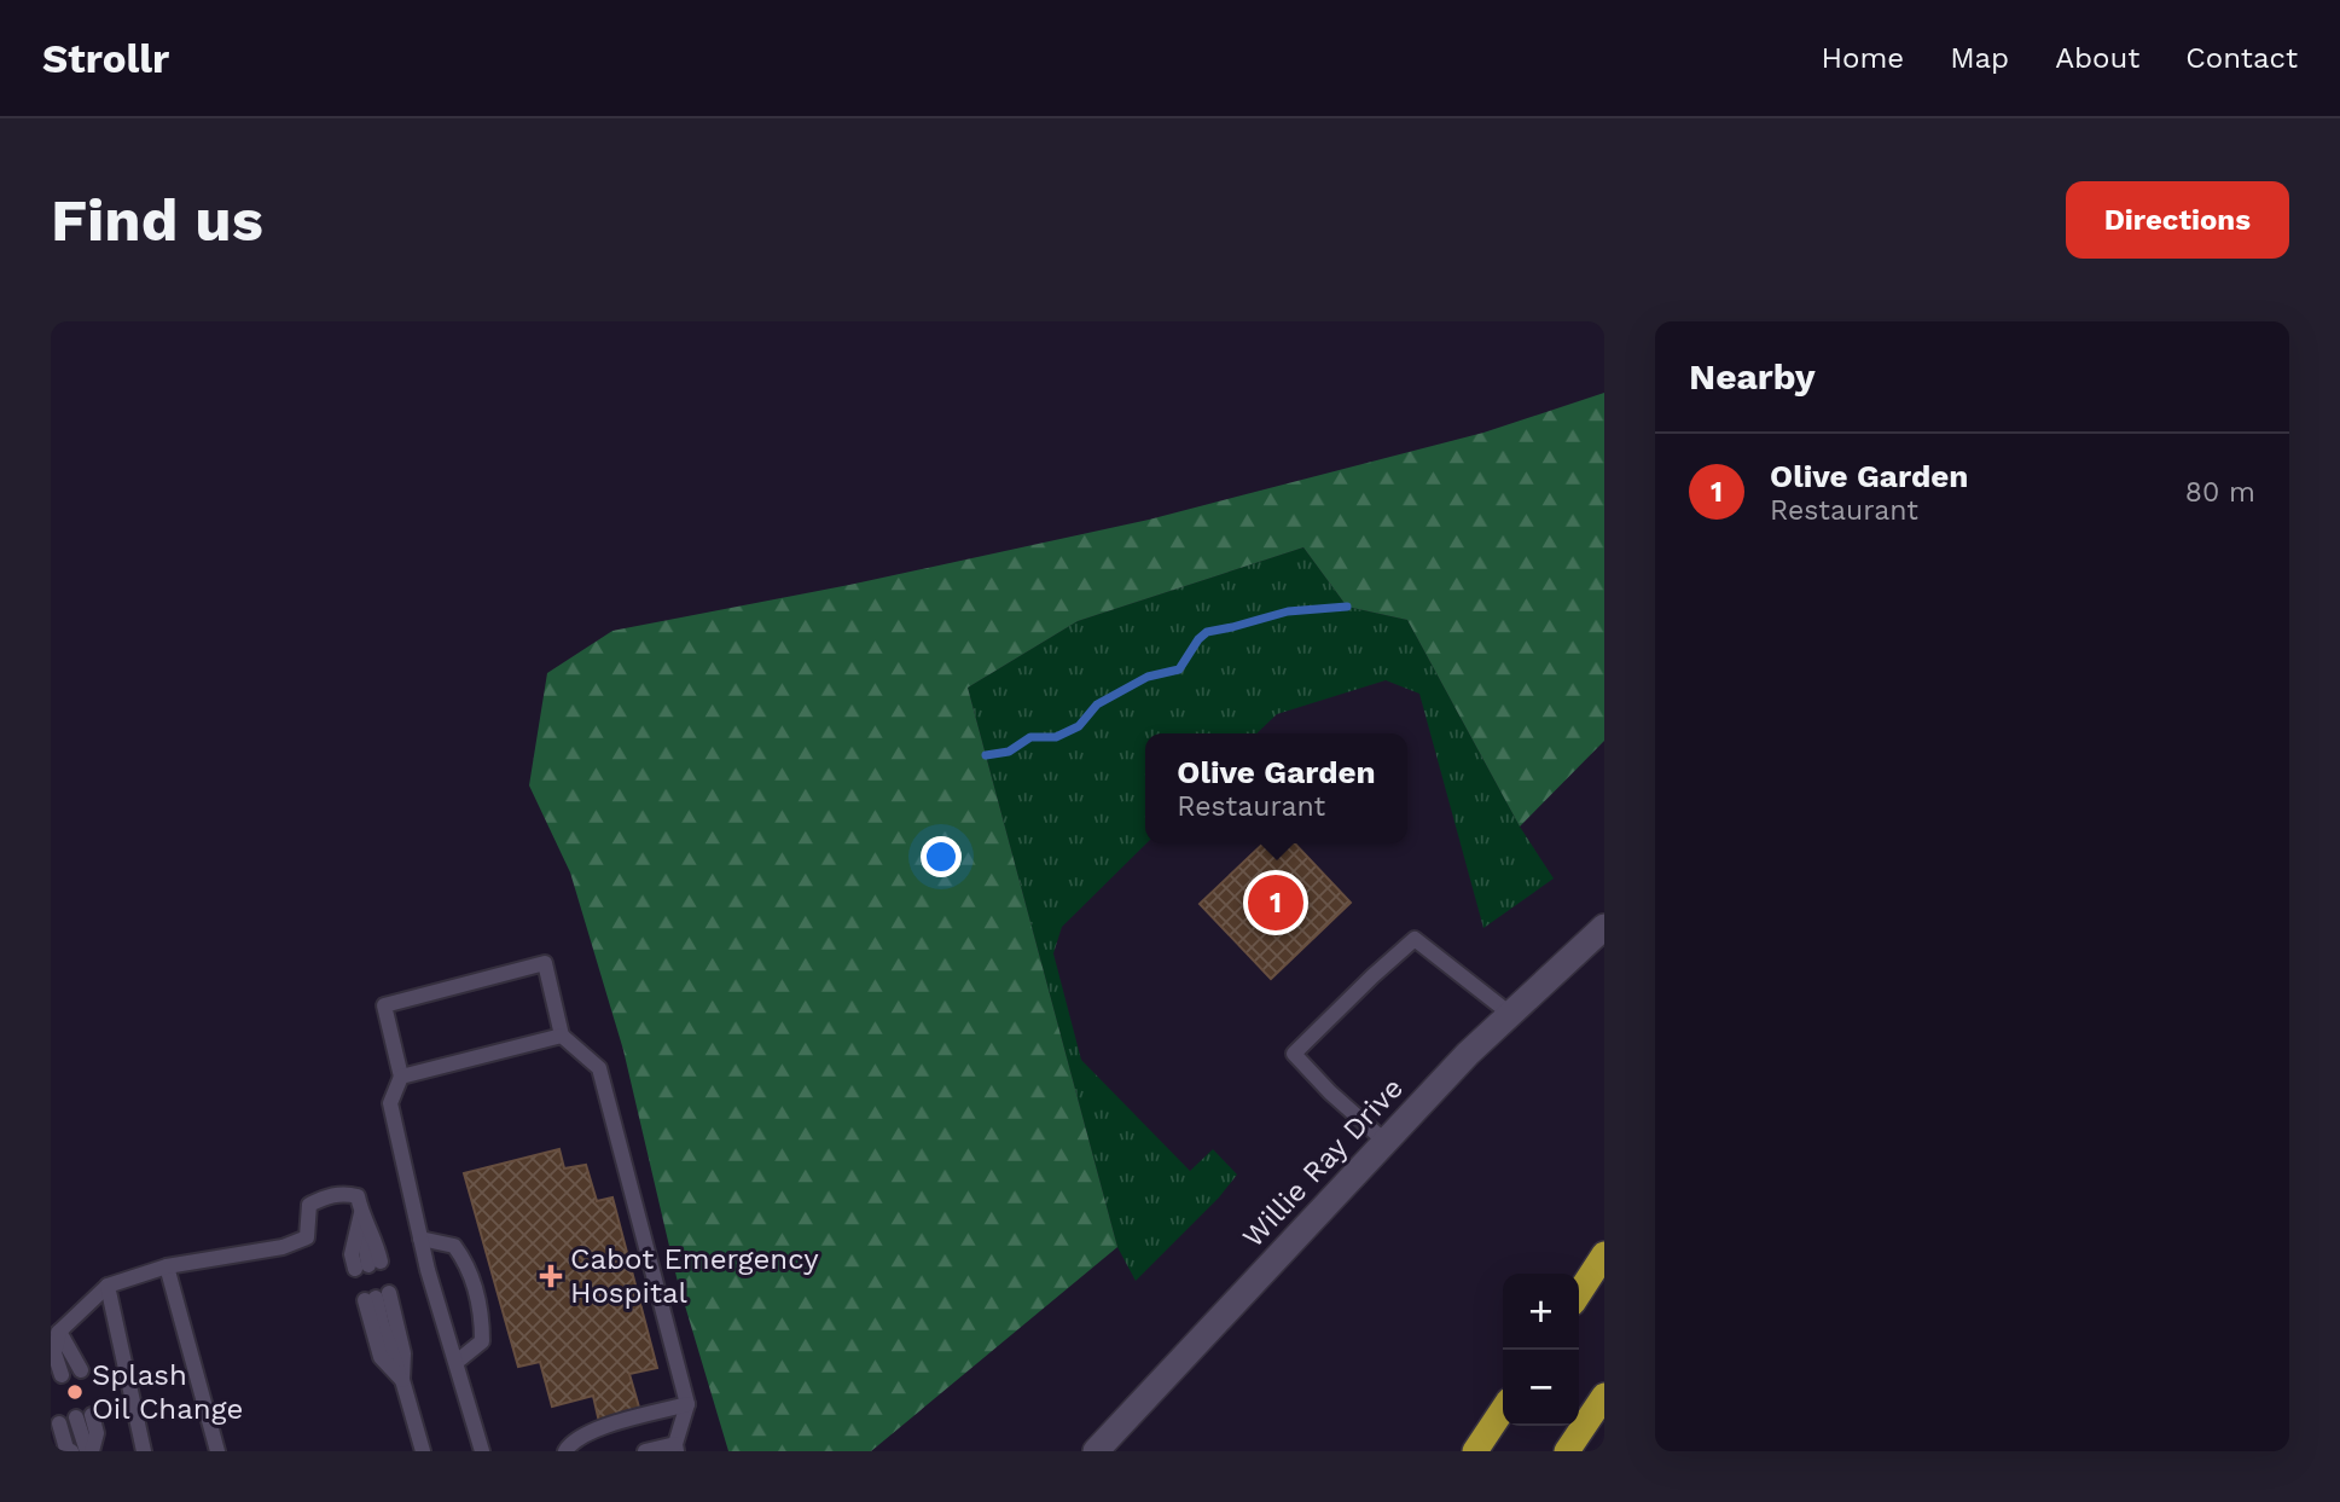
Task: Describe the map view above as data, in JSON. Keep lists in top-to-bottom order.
{
  "streets": {
    "street": ["Willie Ray Drive"]
  },
  "places": {
    "health": ["Cabot Emergency Hospital"],
    "other": ["Splash Oil Change"]
  },
  "page": {
    "header": "Strollr",
    "nav": [
      "Home",
      "Map",
      "About",
      "Contact"
    ],
    "buttons": "Directions",
    "title": "Find us",
    "heading": "Nearby",
    "list": [
      {
        "mark": "1",
        "name": "Olive Garden",
        "note": "Restaurant",
        "value": "80 m"
      }
    ],
    "popup": ["Olive Garden", "Restaurant"],
    "pins": "1",
    "map_buttons": ["+", "−"]
  }
}
